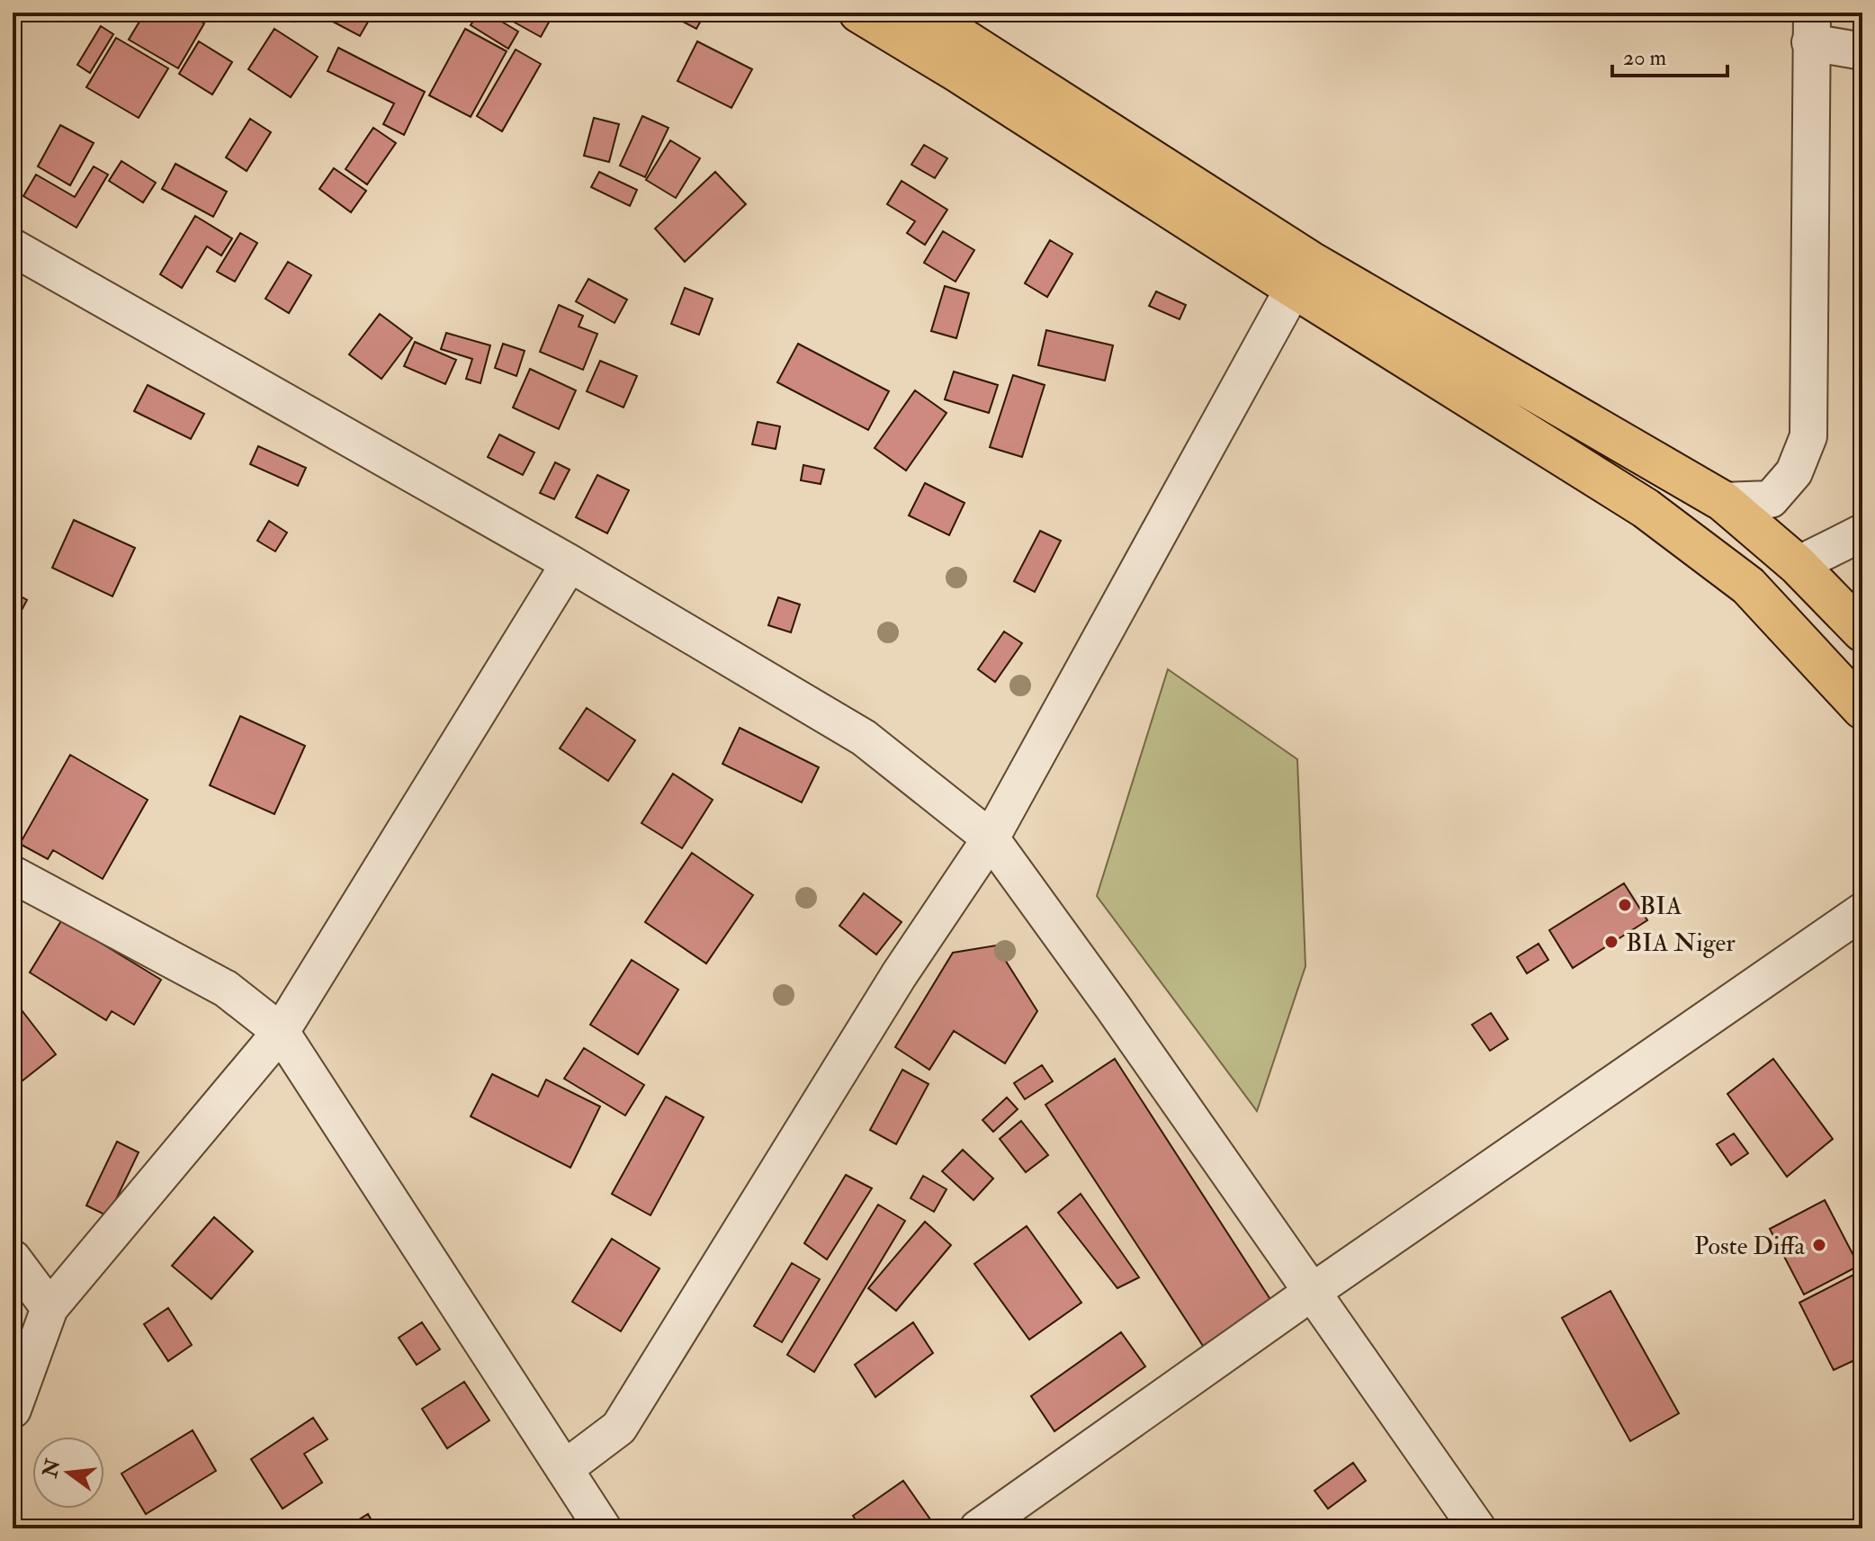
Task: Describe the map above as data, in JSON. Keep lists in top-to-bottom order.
{
  "places": ["BIA", "BIA Niger", "Poste Diffa"],
  "scale_bar": "20 m",
  "north": "left"
}
